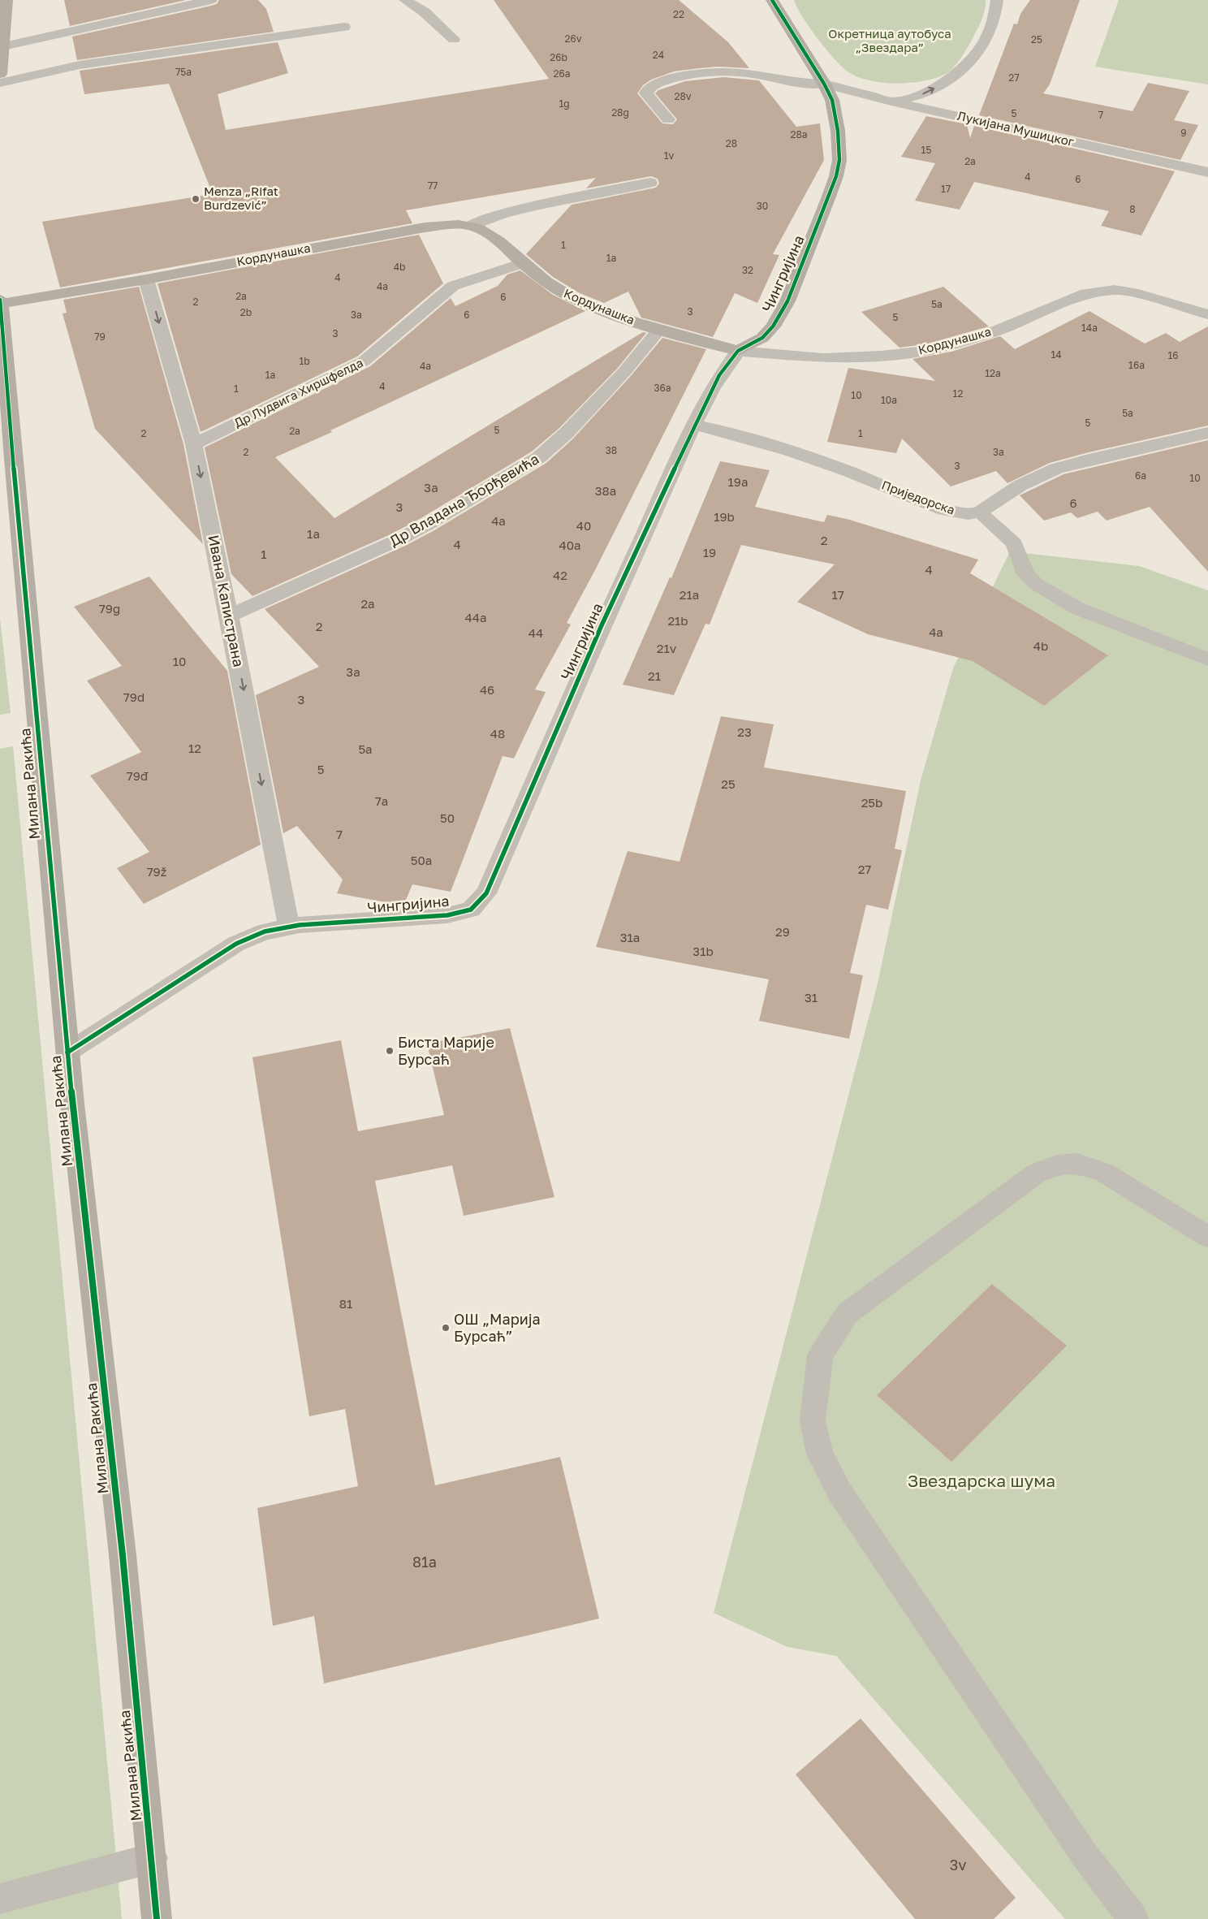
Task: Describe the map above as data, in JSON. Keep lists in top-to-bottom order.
{
  "streets": {
    "street": [
      "Лукијана Мушицког",
      "Кордунашка",
      "Чингријина",
      "Др Лудвига Хиршфелда",
      "Приједорска",
      "Др Владана Ђорђевића",
      "Ивана Капистрана",
      "Милана Ракића"
    ]
  },
  "crossings": [
    ["Лукијана Мушицког", "Чингријина"],
    ["Кордунашка", "Чингријина"],
    ["Кордунашка", "Др Лудвига Хиршфелда"],
    ["Кордунашка", "Др Владана Ђорђевића"],
    ["Кордунашка", "Ивана Капистрана"],
    ["Кордунашка", "Милана Ракића"],
    ["Чингријина", "Приједорска"],
    ["Чингријина", "Ивана Капистрана"],
    ["Чингријина", "Милана Ракића"],
    ["Др Лудвига Хиршфелда", "Ивана Капистрана"],
    ["Др Владана Ђорђевића", "Ивана Капистрана"]
  ],
  "one_way": ["Ивана Капистрана"],
  "parks": ["Окретница аутобуса „Звездара”", "Звездарска шума"],
  "places": ["Menza „Rifat Burdzević”", "Биста Марије Бурсаћ", "ОШ „Марија Бурсаћ”"],
  "house_numbers": [
    "22",
    "26v",
    "25",
    "24",
    "26b",
    "75a",
    "26a",
    "27",
    "28v",
    "1g",
    "28g",
    "5",
    "7",
    "9",
    "28a",
    "28",
    "15",
    "1v",
    "2a",
    "4",
    "6",
    "77",
    "17",
    "30",
    "8",
    "1",
    "1a",
    "4b",
    "32",
    "4",
    "4a",
    "2a",
    "6",
    "2",
    "5a",
    "3",
    "2b",
    "3a",
    "6",
    "5",
    "14a",
    "3",
    "79",
    "14",
    "16",
    "1b",
    "16a",
    "4a",
    "12a",
    "1a",
    "4",
    "36a",
    "1",
    "12",
    "10",
    "10a",
    "5a",
    "5",
    "5",
    "2a",
    "2",
    "1",
    "38",
    "2",
    "3a",
    "3",
    "6a",
    "10",
    "19a",
    "3a",
    "38a",
    "6",
    "3",
    "19b",
    "4a",
    "40",
    "1a",
    "2",
    "4",
    "40a",
    "19",
    "1",
    "4",
    "42",
    "21a",
    "17",
    "2a",
    "79g",
    "44a",
    "21b",
    "2",
    "4a",
    "44",
    "4b",
    "21v",
    "10",
    "3a",
    "21",
    "46",
    "79d",
    "3",
    "23",
    "48",
    "12",
    "5a",
    "5",
    "79đ",
    "25",
    "7a",
    "25b",
    "50",
    "7",
    "50a",
    "27",
    "79ž",
    "29",
    "31a",
    "31b",
    "31",
    "81",
    "81a",
    "3v"
  ]
}
